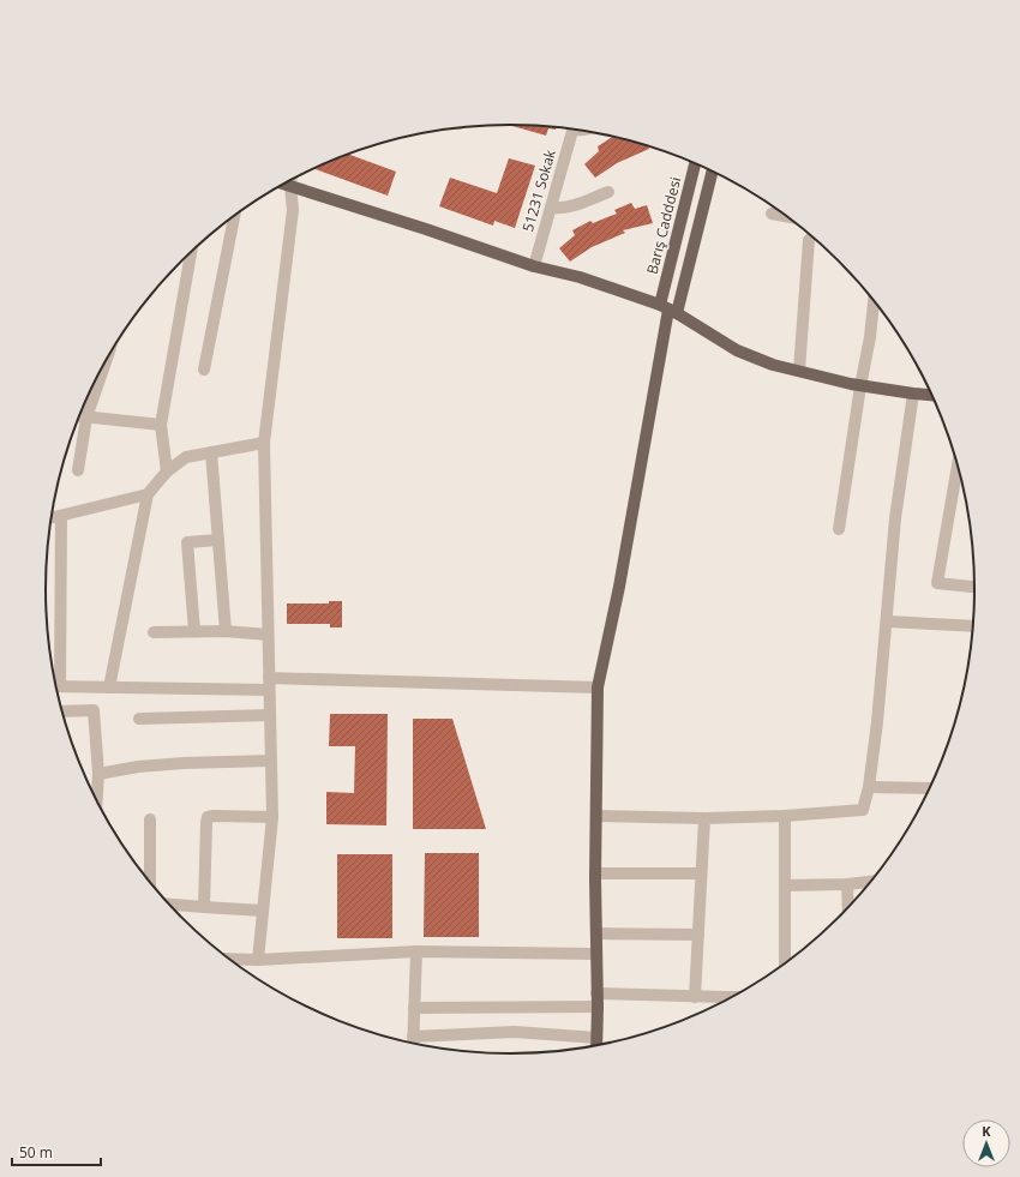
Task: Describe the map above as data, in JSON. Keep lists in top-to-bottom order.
{
  "streets": {
    "main road": ["Barış Cadddesi"],
    "street": ["51231 Sokak"]
  },
  "scale_bar": "50 m",
  "north": "top"
}
